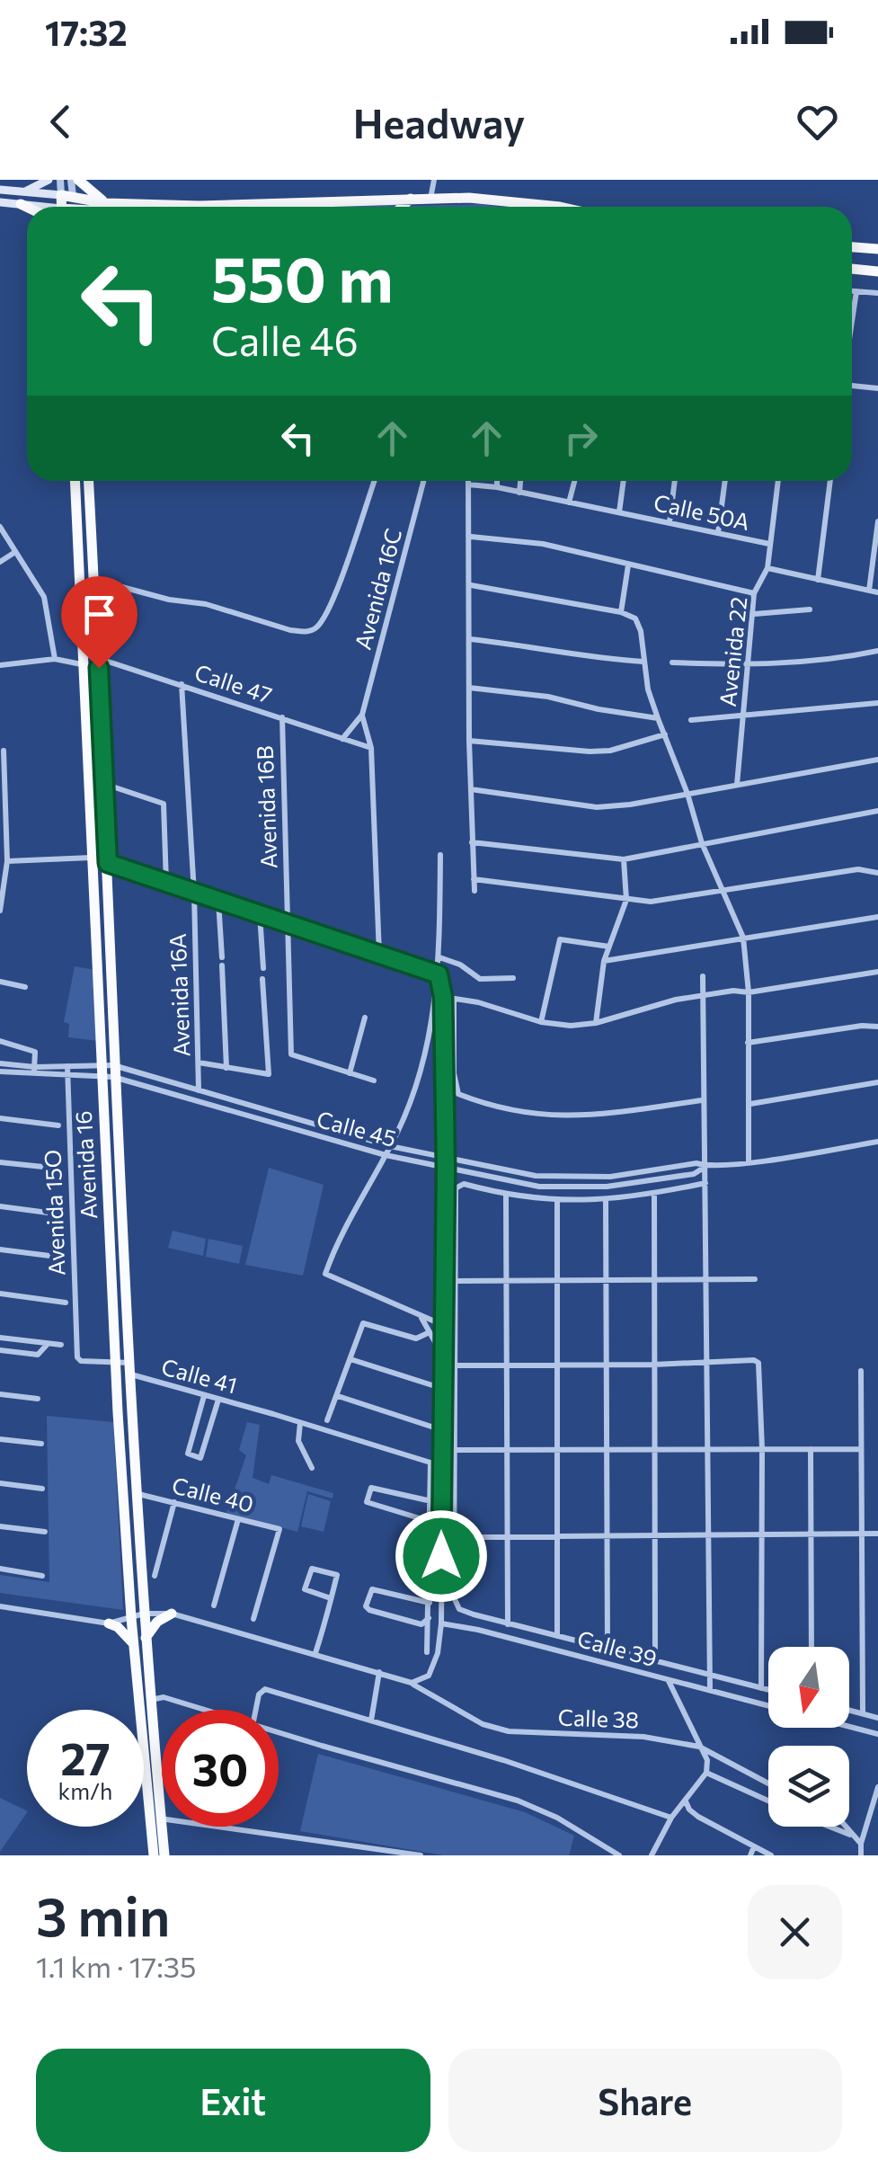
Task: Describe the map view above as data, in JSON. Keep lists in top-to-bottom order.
{
  "streets": {
    "highway": ["Avenida 16"],
    "street": [
      "Calle 50A",
      "Avenida 16C",
      "Avenida 22",
      "Calle 47",
      "Avenida 16B",
      "Avenida 16A",
      "Calle 45",
      "Avenida 15O",
      "Calle 41",
      "Calle 40",
      "Calle 39",
      "Calle 38"
    ]
  },
  "crossings": [
    ["Calle 50A", "Avenida 22"],
    ["Calle 47", "Avenida 16B"],
    ["Calle 47", "Avenida 16A"],
    ["Calle 47", "Avenida 16"],
    ["Avenida 16A", "Calle 45"],
    ["Calle 45", "Avenida 16"],
    ["Calle 45", "Avenida 15O"],
    ["Avenida 16", "Avenida 15O"],
    ["Avenida 16", "Calle 41"],
    ["Avenida 16", "Calle 40"],
    ["Avenida 16", "Calle 38"],
    ["Avenida 15O", "Calle 41"]
  ],
  "north": "bottom",
  "page": {
    "status": "17:32",
    "header": "Headway",
    "turn": ["550 m", "Calle 46"],
    "speed": "27 km/h",
    "limit": "30",
    "heading": ["3 min", "1.1 km · 17:35"],
    "buttons": ["Exit", "Share"]
  }
}
